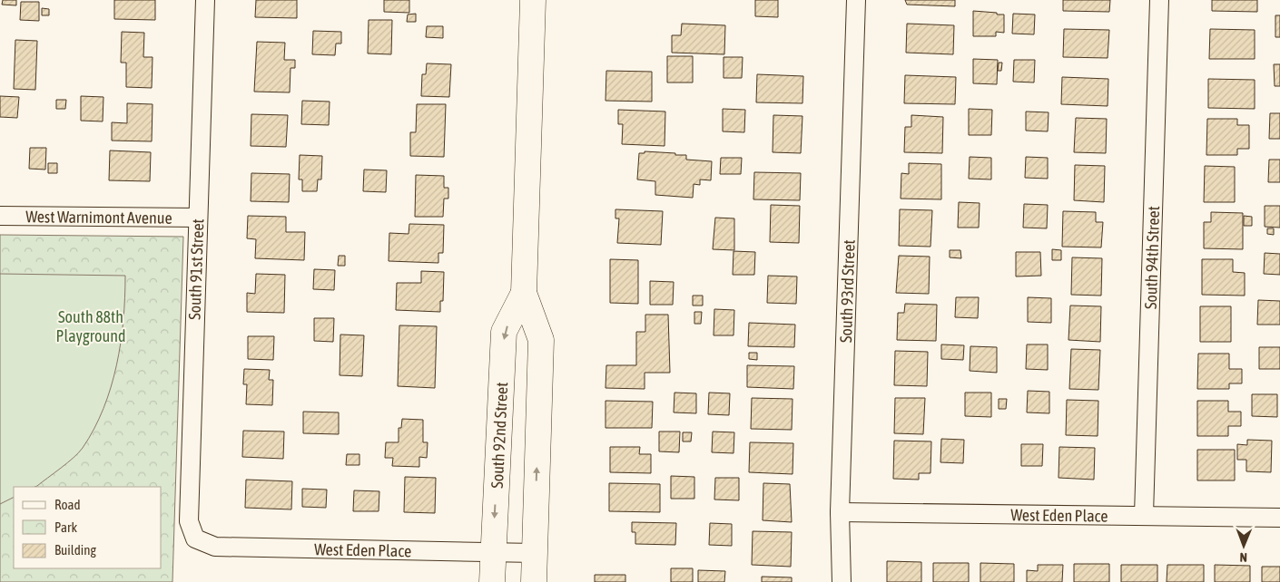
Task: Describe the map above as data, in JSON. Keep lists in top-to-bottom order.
{
  "streets": {
    "main road": ["South 92nd Street"],
    "street": [
      "West Warnimont Avenue",
      "South 94th Street",
      "South 91st Street",
      "South 93rd Street",
      "West Eden Place"
    ]
  },
  "crossings": [
    ["West Warnimont Avenue", "South 91st Street"],
    ["South 94th Street", "West Eden Place"],
    ["South 91st Street", "West Eden Place"],
    ["South 93rd Street", "West Eden Place"],
    ["South 92nd Street", "West Eden Place"]
  ],
  "parks": ["South 88th Playground"],
  "legend": ["Road", "Park", "Building"],
  "north": "bottom"
}
